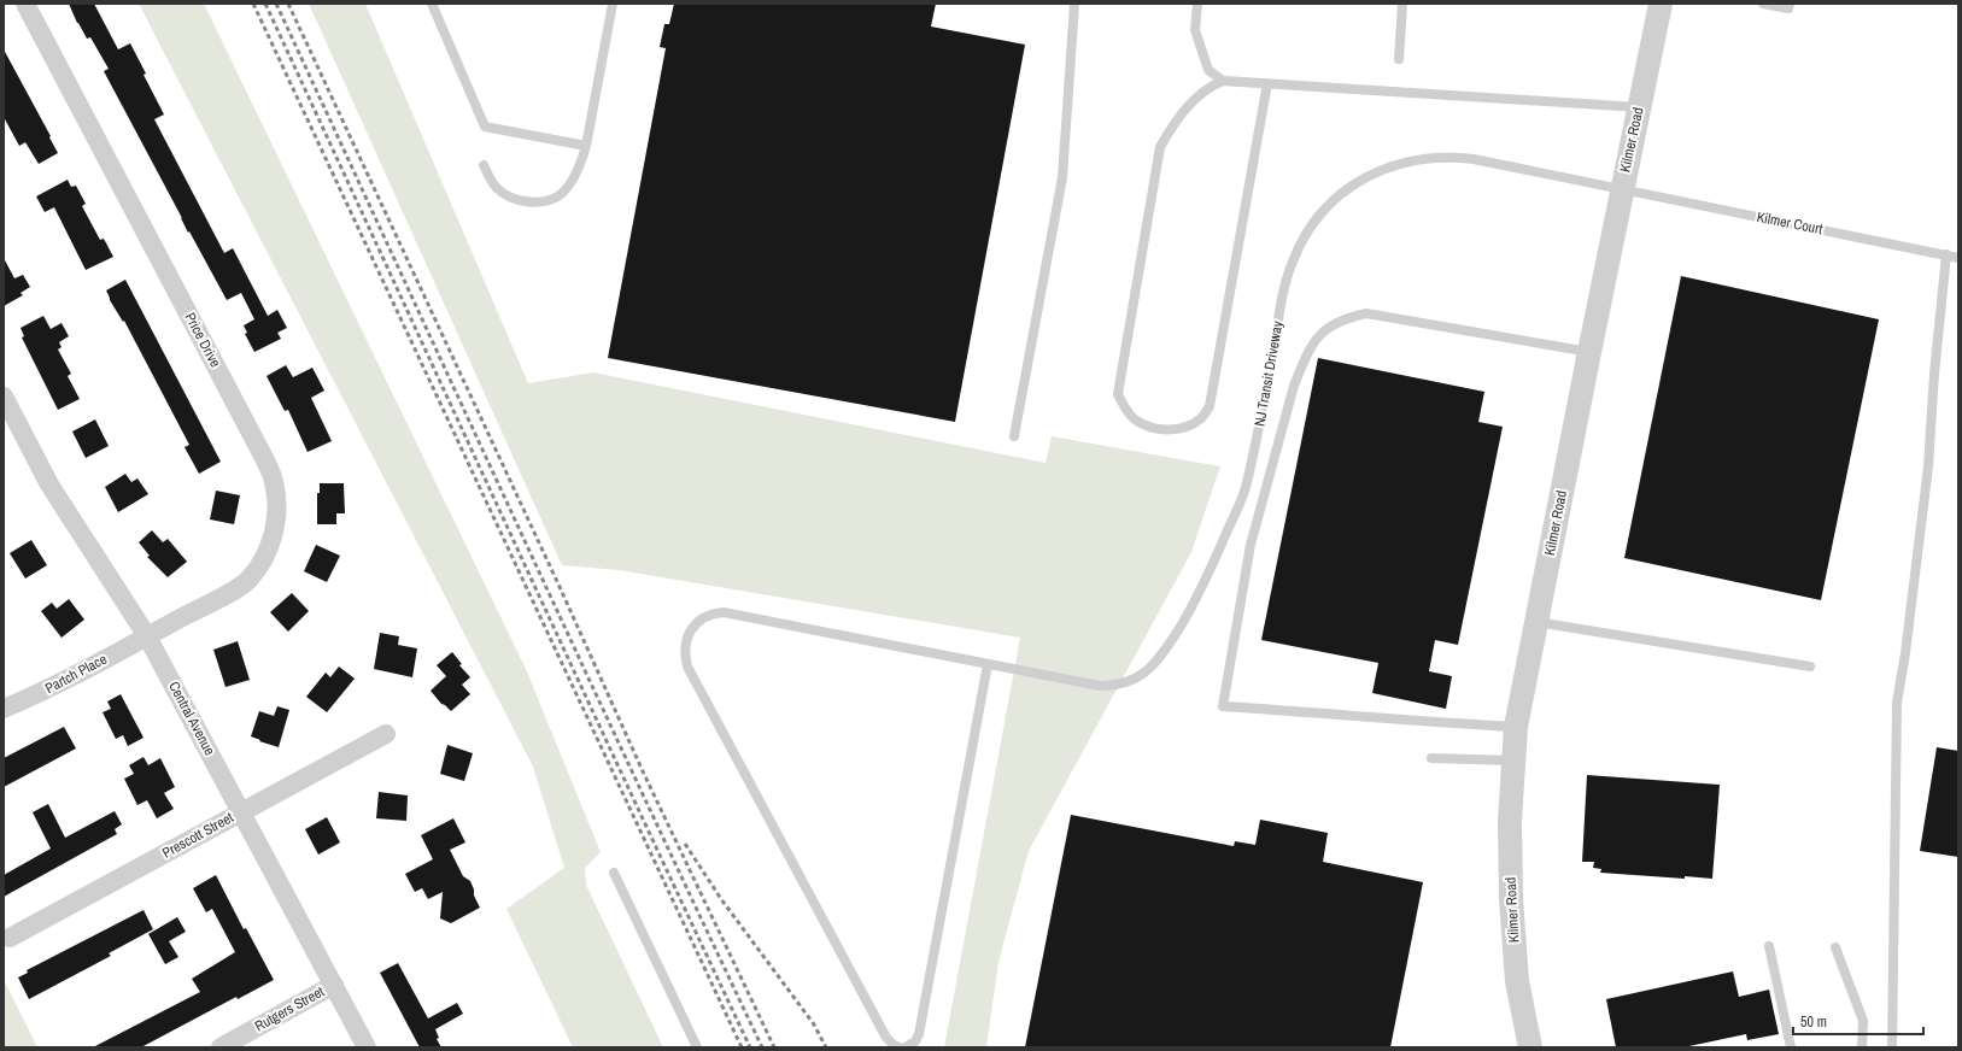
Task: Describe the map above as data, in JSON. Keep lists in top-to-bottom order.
{
  "streets": {
    "street": [
      "Kilmer Road",
      "Price Drive",
      "Partch Place",
      "Central Avenue",
      "Prescott Street",
      "Rutgers Street"
    ],
    "lane": ["Kilmer Court", "NJ Transit Driveway"]
  },
  "crossings": [
    ["Kilmer Road", "Kilmer Court"],
    ["Kilmer Road", "NJ Transit Driveway"],
    ["Kilmer Court", "NJ Transit Driveway"],
    ["Price Drive", "Partch Place"],
    ["Price Drive", "Central Avenue"],
    ["Partch Place", "Central Avenue"],
    ["Central Avenue", "Prescott Street"],
    ["Central Avenue", "Rutgers Street"]
  ],
  "scale_bar": "50 m"
}
